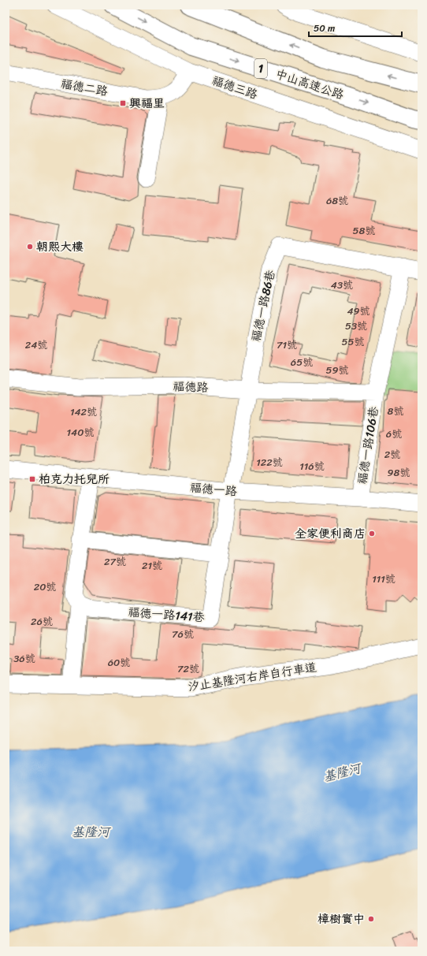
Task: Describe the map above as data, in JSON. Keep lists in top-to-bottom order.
{
  "streets": {
    "highway": ["1", "中山高速公路"],
    "street": [
      "福德二路",
      "福德三路",
      "福德一路86巷",
      "福德路",
      "福德一路106巷",
      "福德一路",
      "福德一路141巷",
      "汐止基隆河右岸自行車道"
    ]
  },
  "crossings": [
    ["福德二路", "福德三路"],
    ["福德一路86巷", "福德路"],
    ["福德一路86巷", "福德一路"],
    ["福德一路86巷", "福德一路141巷"],
    ["福德路", "福德一路106巷"],
    ["福德一路106巷", "福德一路"],
    ["福德一路", "福德一路141巷"]
  ],
  "water": ["基隆河"],
  "places": {
    "transit": ["興福里", "柏克力托兒所"],
    "other": ["朝熙大樓", "全家便利商店", "樟樹實中"]
  },
  "house_numbers": [
    "68號",
    "58號",
    "43號",
    "49號",
    "53號",
    "55號",
    "24號",
    "71號",
    "65號",
    "59號",
    "8號",
    "142號",
    "140號",
    "6號",
    "2號",
    "122號",
    "116號",
    "98號",
    "27號",
    "21號",
    "111號",
    "20號",
    "26號",
    "76號",
    "36號",
    "60號",
    "72號"
  ],
  "scale_bar": "50 m"
}
